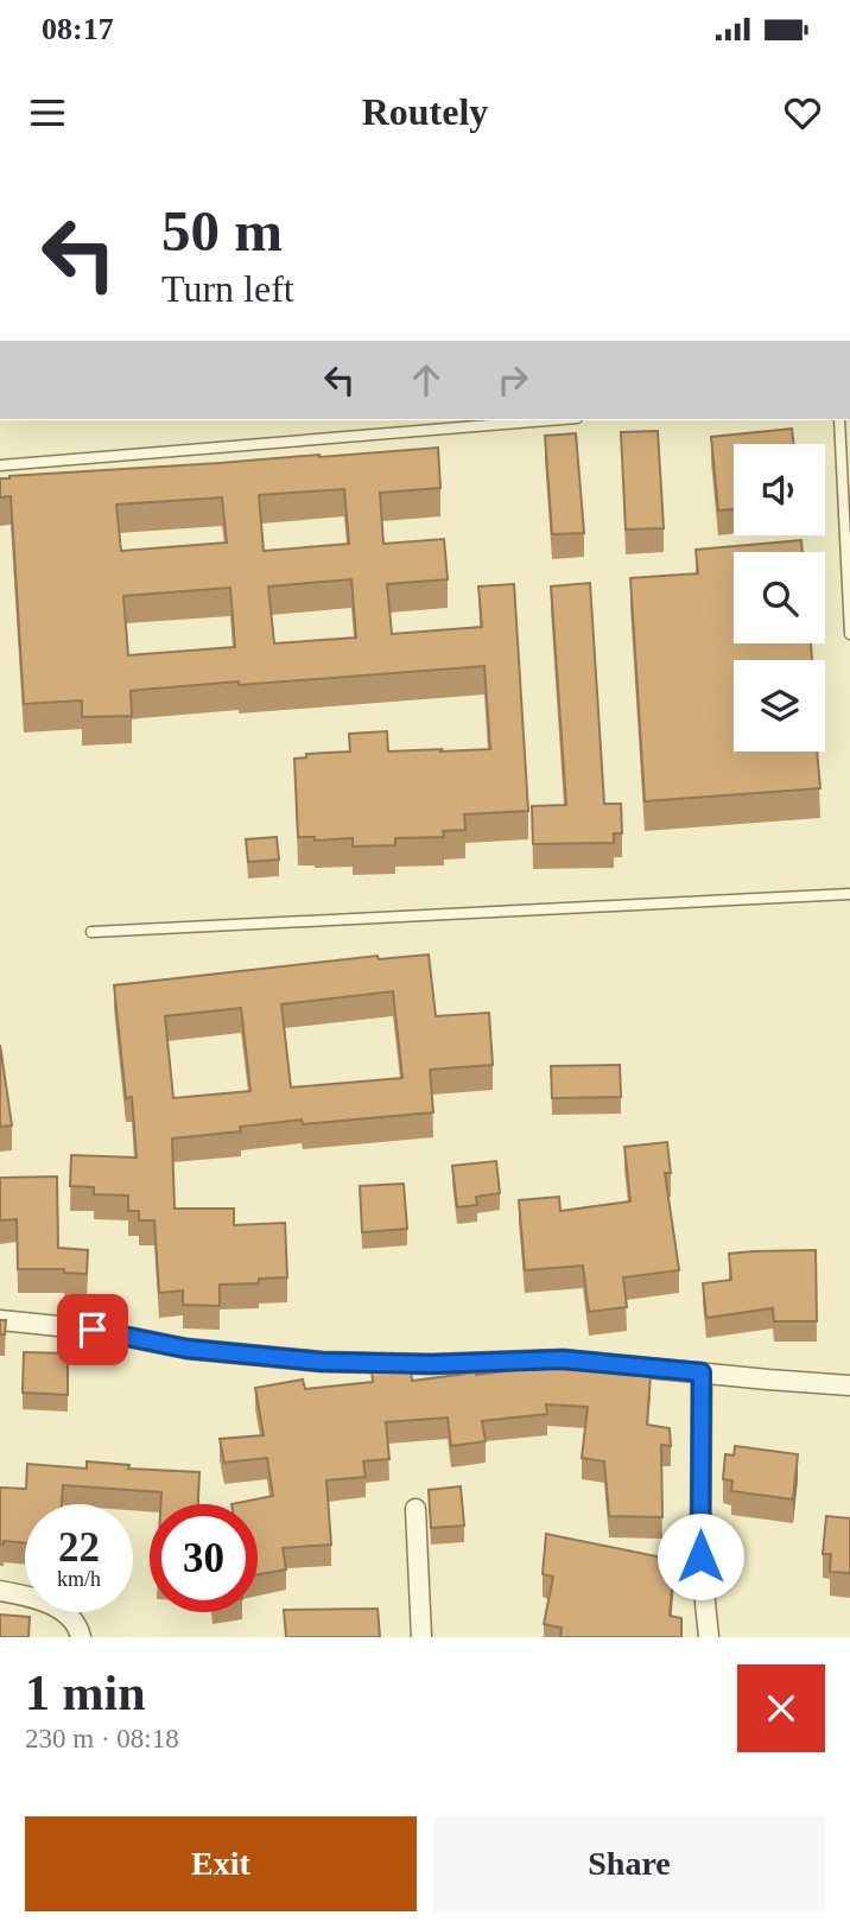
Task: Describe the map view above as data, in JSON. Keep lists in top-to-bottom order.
{
  "page": {
    "status": "08:17",
    "header": "Routely",
    "turn": ["50 m", "Turn left"],
    "speed": "22 km/h",
    "limit": "30",
    "heading": ["1 min", "230 m · 08:18"],
    "buttons": ["Exit", "Share"]
  }
}
